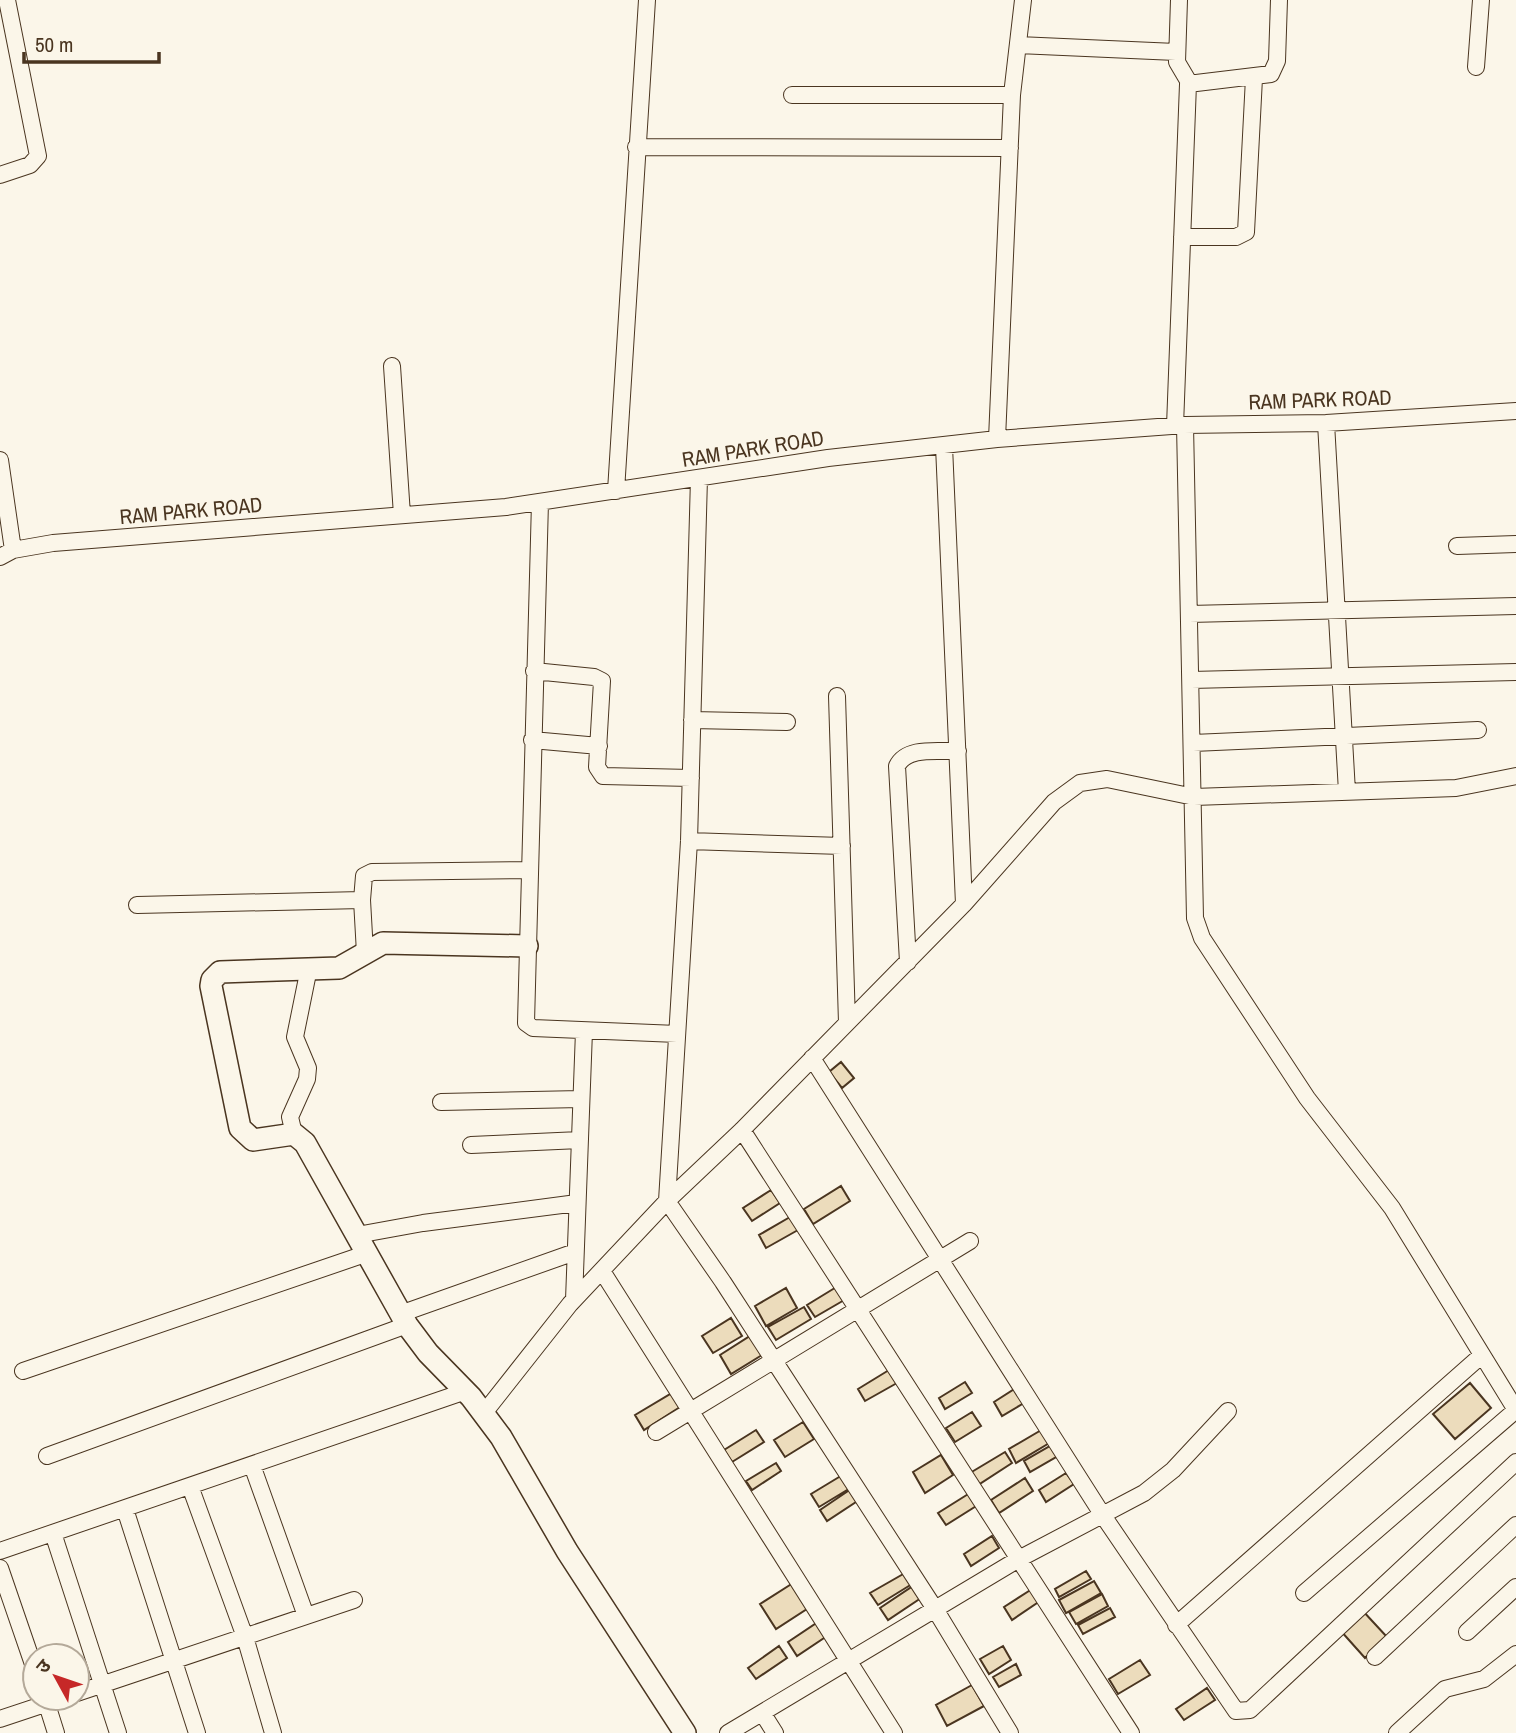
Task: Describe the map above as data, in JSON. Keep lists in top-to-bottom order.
{
  "streets": {
    "street": ["RAM PARK ROAD"]
  },
  "scale_bar": "50 m",
  "north": "top left"
}
